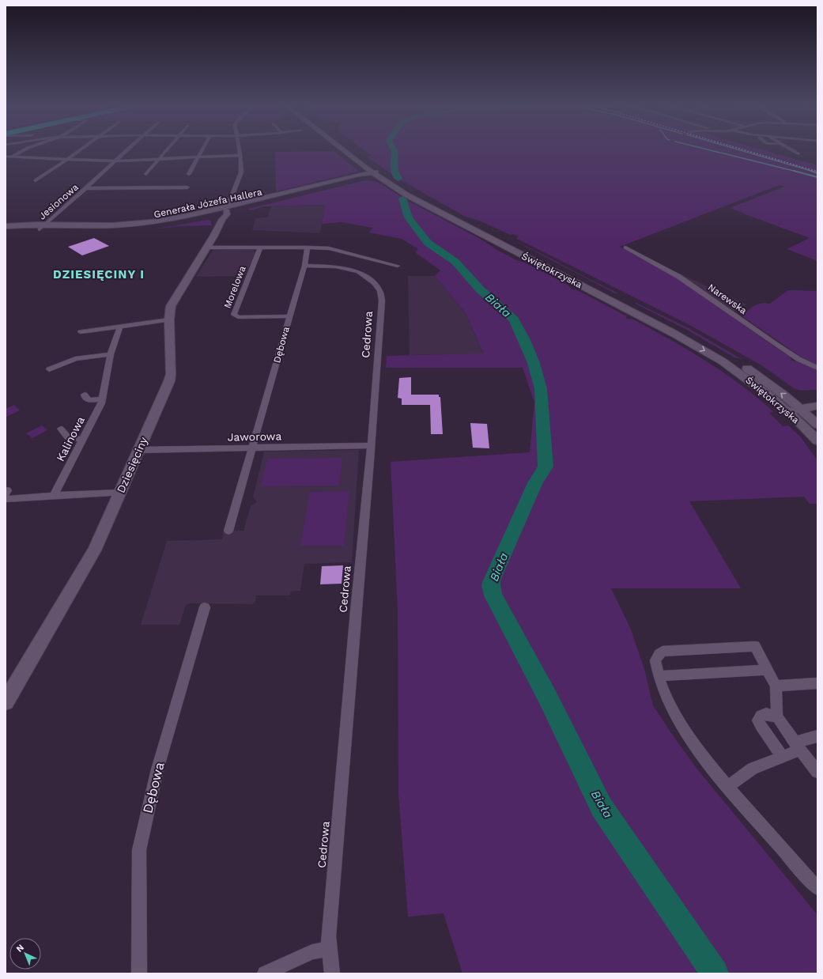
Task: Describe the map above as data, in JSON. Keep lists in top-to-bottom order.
{
  "streets": {
    "main road": ["Generała Józefa Hallera", "Świętokrzyska", "Dziesięciny"],
    "street": [
      "Jesionowa",
      "Morelowa",
      "Narewska",
      "Cedrowa",
      "Dębowa",
      "Jaworowa",
      "Kalinowa"
    ]
  },
  "crossings": [
    ["Jesionowa", "Generała Józefa Hallera"],
    ["Generała Józefa Hallera", "Świętokrzyska"],
    ["Generała Józefa Hallera", "Dziesięciny"],
    ["Morelowa", "Dębowa"],
    ["Morelowa", "Dziesięciny"],
    ["Cedrowa", "Dębowa"],
    ["Cedrowa", "Jaworowa"],
    ["Dębowa", "Jaworowa"],
    ["Jaworowa", "Dziesięciny"]
  ],
  "districts": ["DZIESIĘCINY I"],
  "water": ["Biała"],
  "north": "top left"
}
